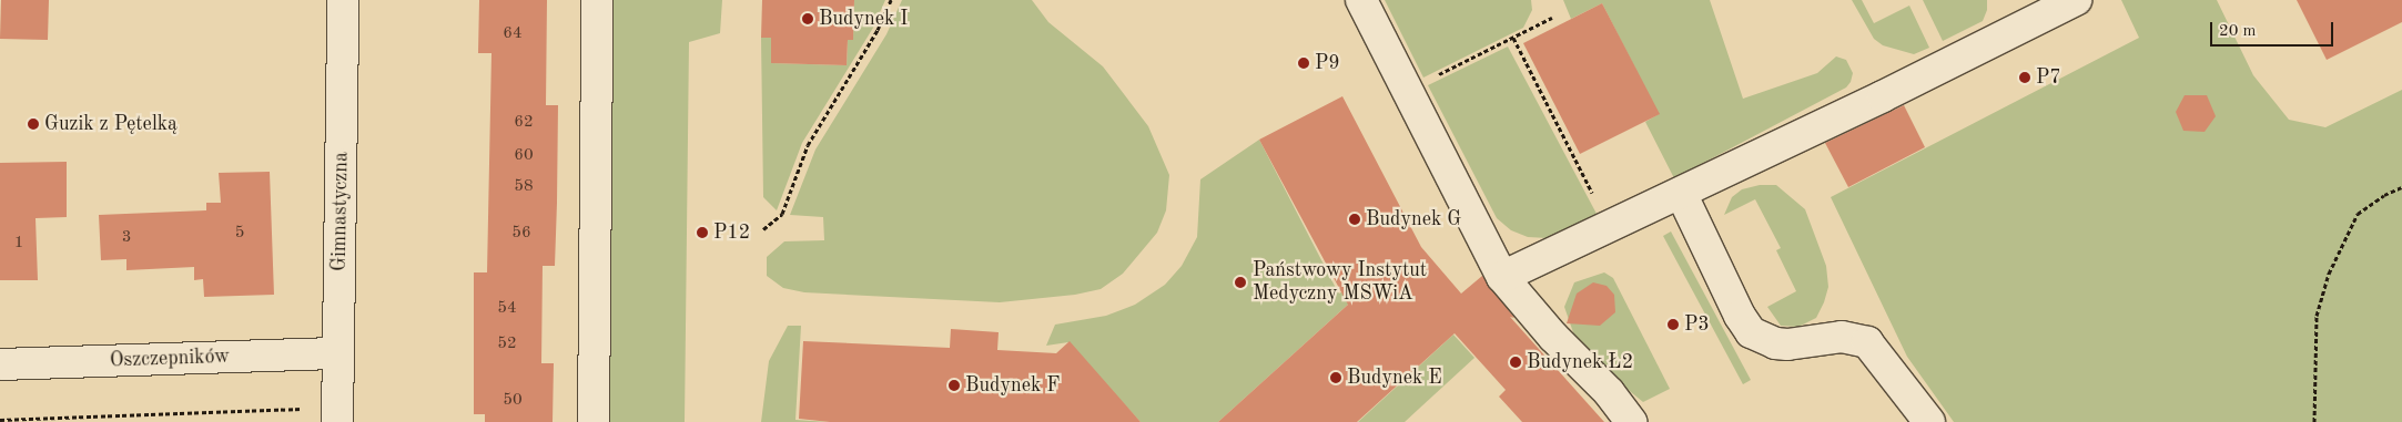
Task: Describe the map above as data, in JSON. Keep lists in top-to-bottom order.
{
  "streets": {
    "street": ["Gimnastyczna", "Oszczepników"]
  },
  "crossings": [
    ["Gimnastyczna", "Oszczepników"]
  ],
  "places": [
    "Budynek I",
    "P9",
    "P7",
    "Guzik z Pętelką",
    "Budynek G",
    "P12",
    "Państwowy Instytut Medyczny MSWiA",
    "P3",
    "Budynek Ł2",
    "Budynek E",
    "Budynek F"
  ],
  "house_numbers": [
    "64",
    "62",
    "60",
    "58",
    "5",
    "56",
    "3",
    "1",
    "54",
    "52",
    "50"
  ],
  "scale_bar": "20 m"
}
